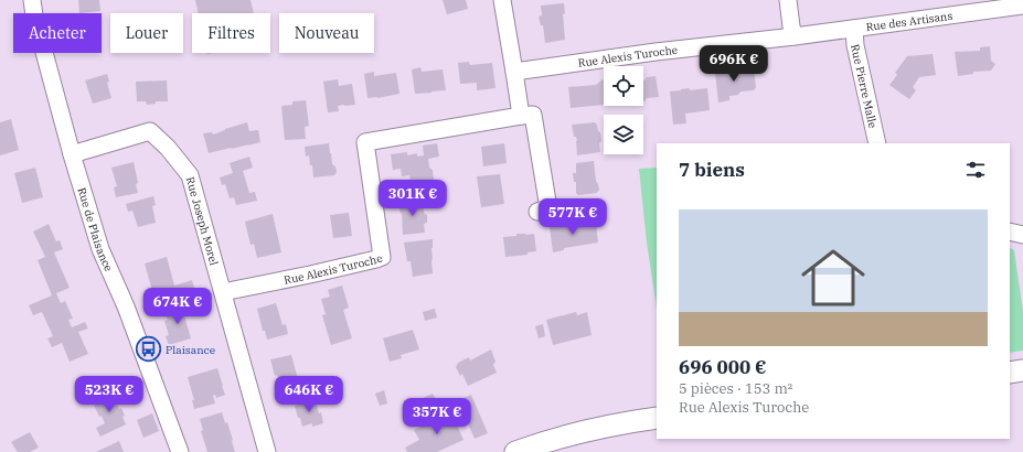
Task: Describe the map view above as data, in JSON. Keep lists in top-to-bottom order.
{
  "streets": {
    "street": [
      "Rue des Artisans",
      "Rue Alexis Turoche",
      "Rue Pierre Malle",
      "Rue Joseph Morel",
      "Rue de Plaisance"
    ]
  },
  "crossings": [
    ["Rue des Artisans", "Rue Alexis Turoche"],
    ["Rue des Artisans", "Rue Pierre Malle"],
    ["Rue Alexis Turoche", "Rue Joseph Morel"],
    ["Rue Joseph Morel", "Rue de Plaisance"]
  ],
  "places": {
    "bus stop": ["Plaisance"]
  },
  "page": {
    "chip": [
      "Acheter",
      "Louer",
      "Filtres",
      "Nouveau"
    ],
    "price": [
      "696K €",
      "301K €",
      "577K €",
      "674K €",
      "523K €",
      "646K €",
      "357K €"
    ],
    "heading": "7 biens",
    "list": [
      {
        "name": "696 000 €",
        "note": "5 pièces · 153 m² · Rue Alexis Turoche"
      }
    ]
  }
}
